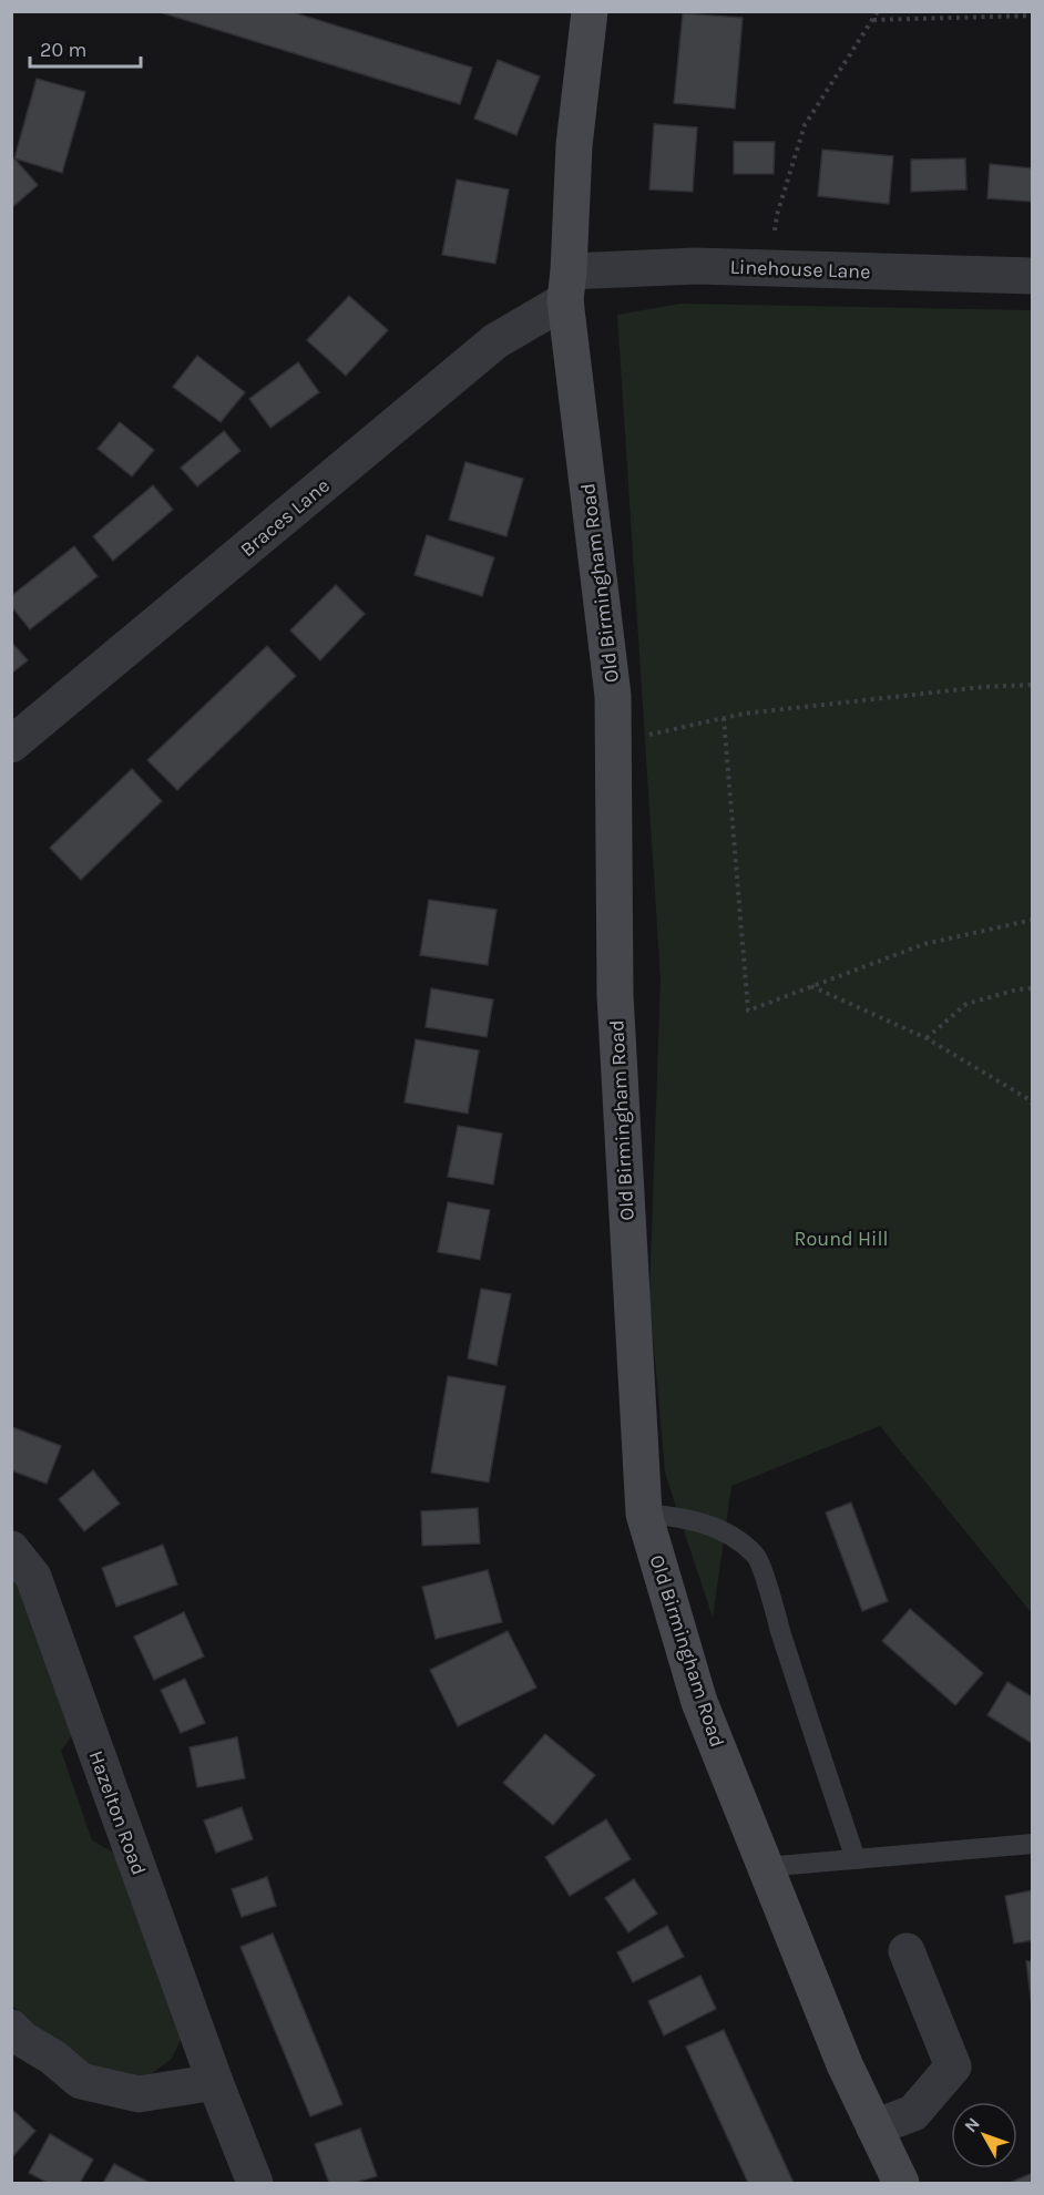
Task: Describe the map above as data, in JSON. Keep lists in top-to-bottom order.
{
  "streets": {
    "main road": ["Old Birmingham Road"],
    "street": ["Linehouse Lane", "Braces Lane", "Hazelton Road"]
  },
  "crossings": [
    ["Linehouse Lane", "Braces Lane"],
    ["Linehouse Lane", "Old Birmingham Road"],
    ["Braces Lane", "Old Birmingham Road"]
  ],
  "parks": ["Round Hill"],
  "scale_bar": "20 m",
  "north": "top left"
}
